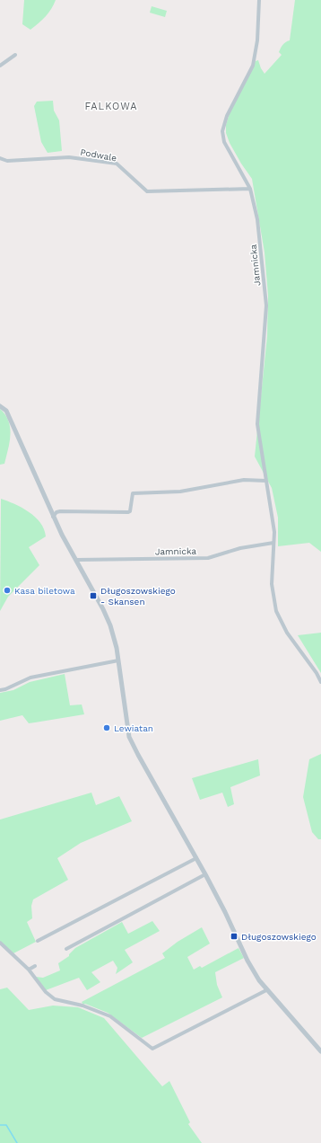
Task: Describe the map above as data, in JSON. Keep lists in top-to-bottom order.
{
  "streets": {
    "street": ["Podwale", "Jamnicka"]
  },
  "crossings": [
    ["Podwale", "Jamnicka"]
  ],
  "districts": ["FALKOWA"],
  "places": {
    "other": ["Kasa biletowa", "Lewiatan"],
    "transit": ["Długoszowskiego - Skansen", "Długoszowskiego"]
  }
}
